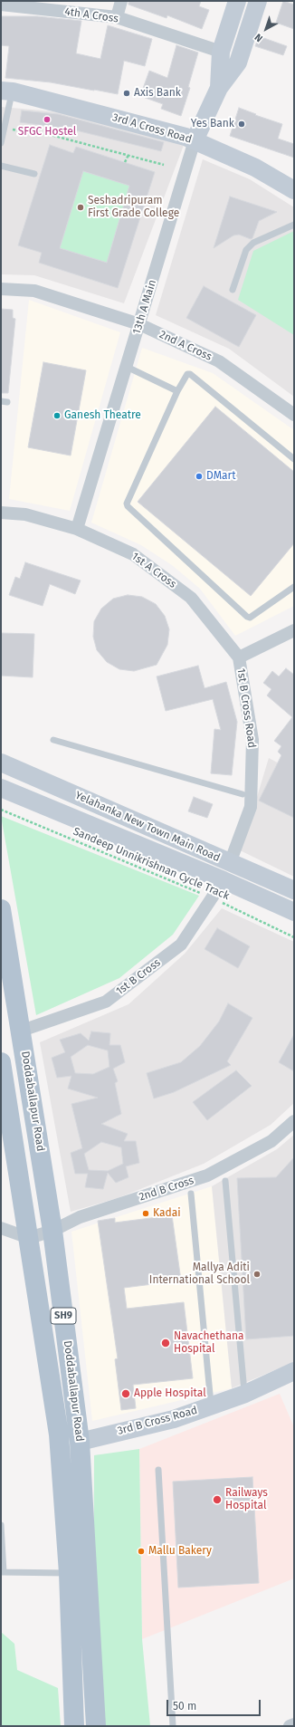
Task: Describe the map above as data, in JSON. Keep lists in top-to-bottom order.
{
  "streets": {
    "main road": [
      "3rd A Cross Road",
      "13th A Main",
      "Yelahanka New Town Main Road",
      "Doddaballapur Road",
      "SH9",
      "3rd B Cross Road"
    ],
    "street": [
      "4th A Cross",
      "2nd A Cross",
      "1st A Cross",
      "1st B Cross Road",
      "1st B Cross",
      "2nd B Cross"
    ],
    "path": ["Sandeep Unnikrishnan Cycle Track"]
  },
  "crossings": [
    ["3rd A Cross Road", "13th A Main"],
    ["13th A Main", "2nd A Cross"],
    ["13th A Main", "1st A Cross"],
    ["1st A Cross", "1st B Cross Road"],
    ["1st B Cross Road", "Yelahanka New Town Main Road"],
    ["Yelahanka New Town Main Road", "1st B Cross"],
    ["Sandeep Unnikrishnan Cycle Track", "1st B Cross"],
    ["1st B Cross", "Doddaballapur Road"],
    ["Doddaballapur Road", "2nd B Cross"],
    ["Doddaballapur Road", "3rd B Cross Road"]
  ],
  "places": [
    "Axis Bank",
    "SFGC Hostel",
    "Yes Bank",
    "Seshadripuram First Grade College",
    "Ganesh Theatre",
    "DMart",
    "Kadai",
    "Mallya Aditi International School",
    "Navachethana Hospital",
    "Apple Hospital",
    "Railways Hospital",
    "Mallu Bakery"
  ],
  "scale_bar": "50 m",
  "north": "bottom left"
}
